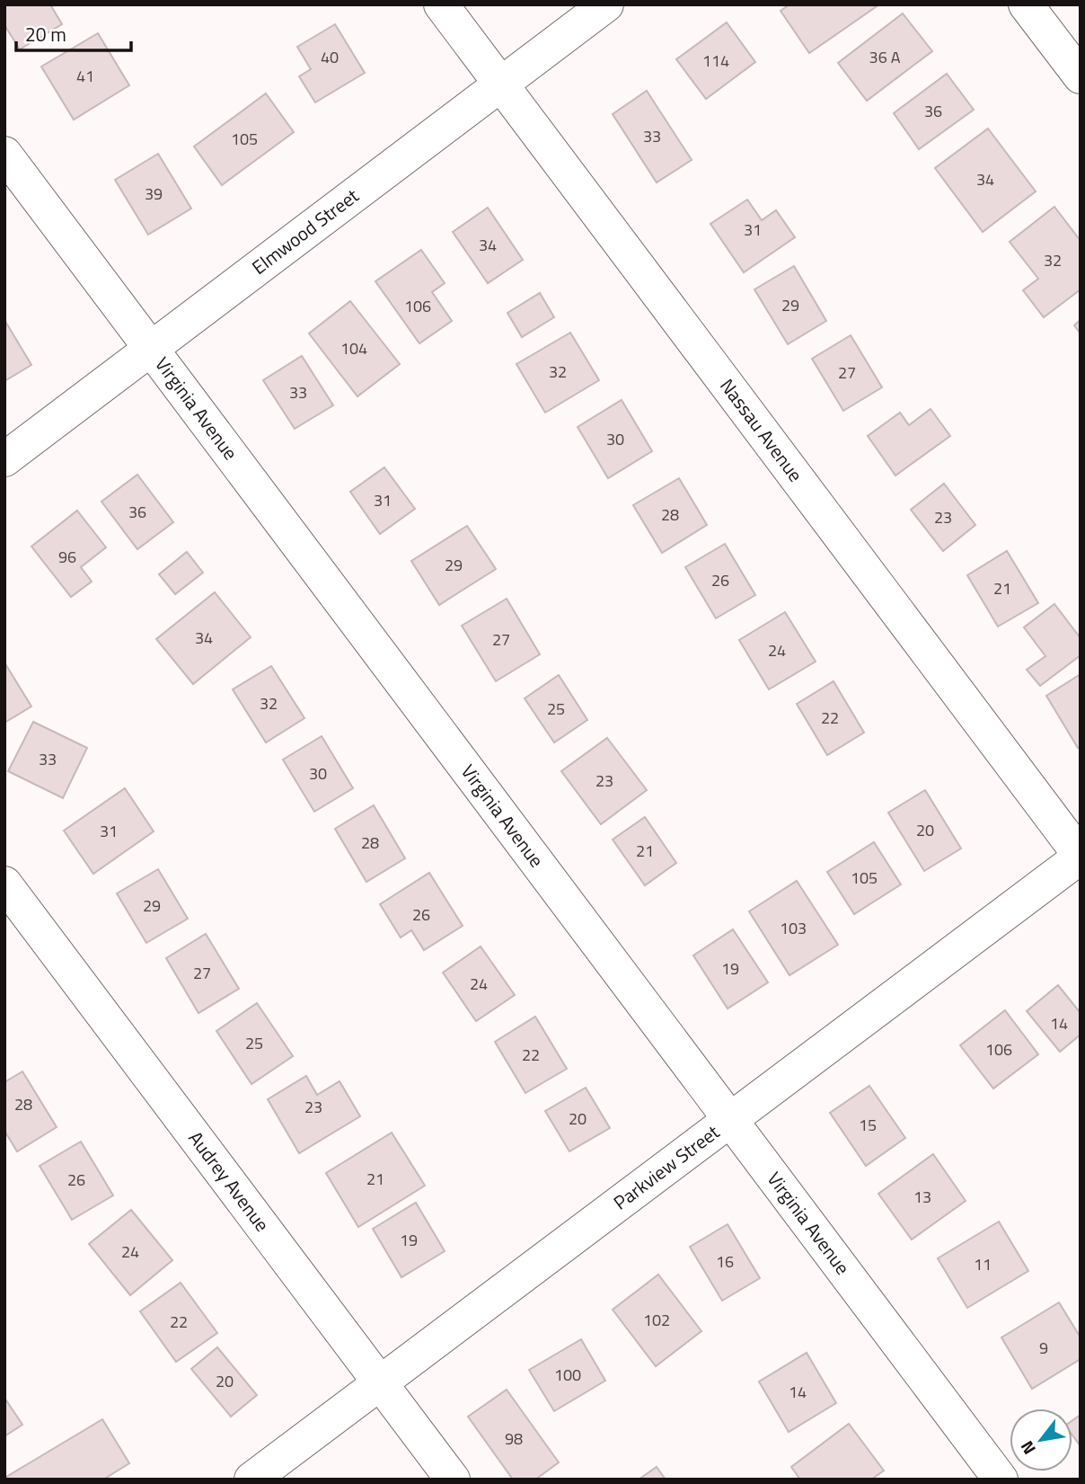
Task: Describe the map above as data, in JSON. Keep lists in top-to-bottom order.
{
  "streets": {
    "street": [
      "Elmwood Street",
      "Virginia Avenue",
      "Nassau Avenue",
      "Parkview Street",
      "Audrey Avenue"
    ]
  },
  "crossings": [
    ["Elmwood Street", "Virginia Avenue"],
    ["Elmwood Street", "Nassau Avenue"],
    ["Virginia Avenue", "Parkview Street"],
    ["Nassau Avenue", "Parkview Street"],
    ["Parkview Street", "Audrey Avenue"]
  ],
  "house_numbers": [
    "40",
    "36 A",
    "114",
    "41",
    "36",
    "33",
    "105",
    "34",
    "39",
    "31",
    "34",
    "32",
    "29",
    "106",
    "104",
    "32",
    "27",
    "33",
    "30",
    "31",
    "36",
    "28",
    "23",
    "96",
    "29",
    "26",
    "21",
    "34",
    "27",
    "24",
    "32",
    "25",
    "22",
    "33",
    "30",
    "23",
    "20",
    "31",
    "28",
    "21",
    "105",
    "29",
    "26",
    "103",
    "19",
    "27",
    "24",
    "14",
    "25",
    "106",
    "22",
    "28",
    "23",
    "20",
    "15",
    "21",
    "26",
    "13",
    "19",
    "24",
    "16",
    "11",
    "102",
    "22",
    "9",
    "100",
    "20",
    "14",
    "98"
  ],
  "scale_bar": "20 m",
  "north": "bottom left"
}
